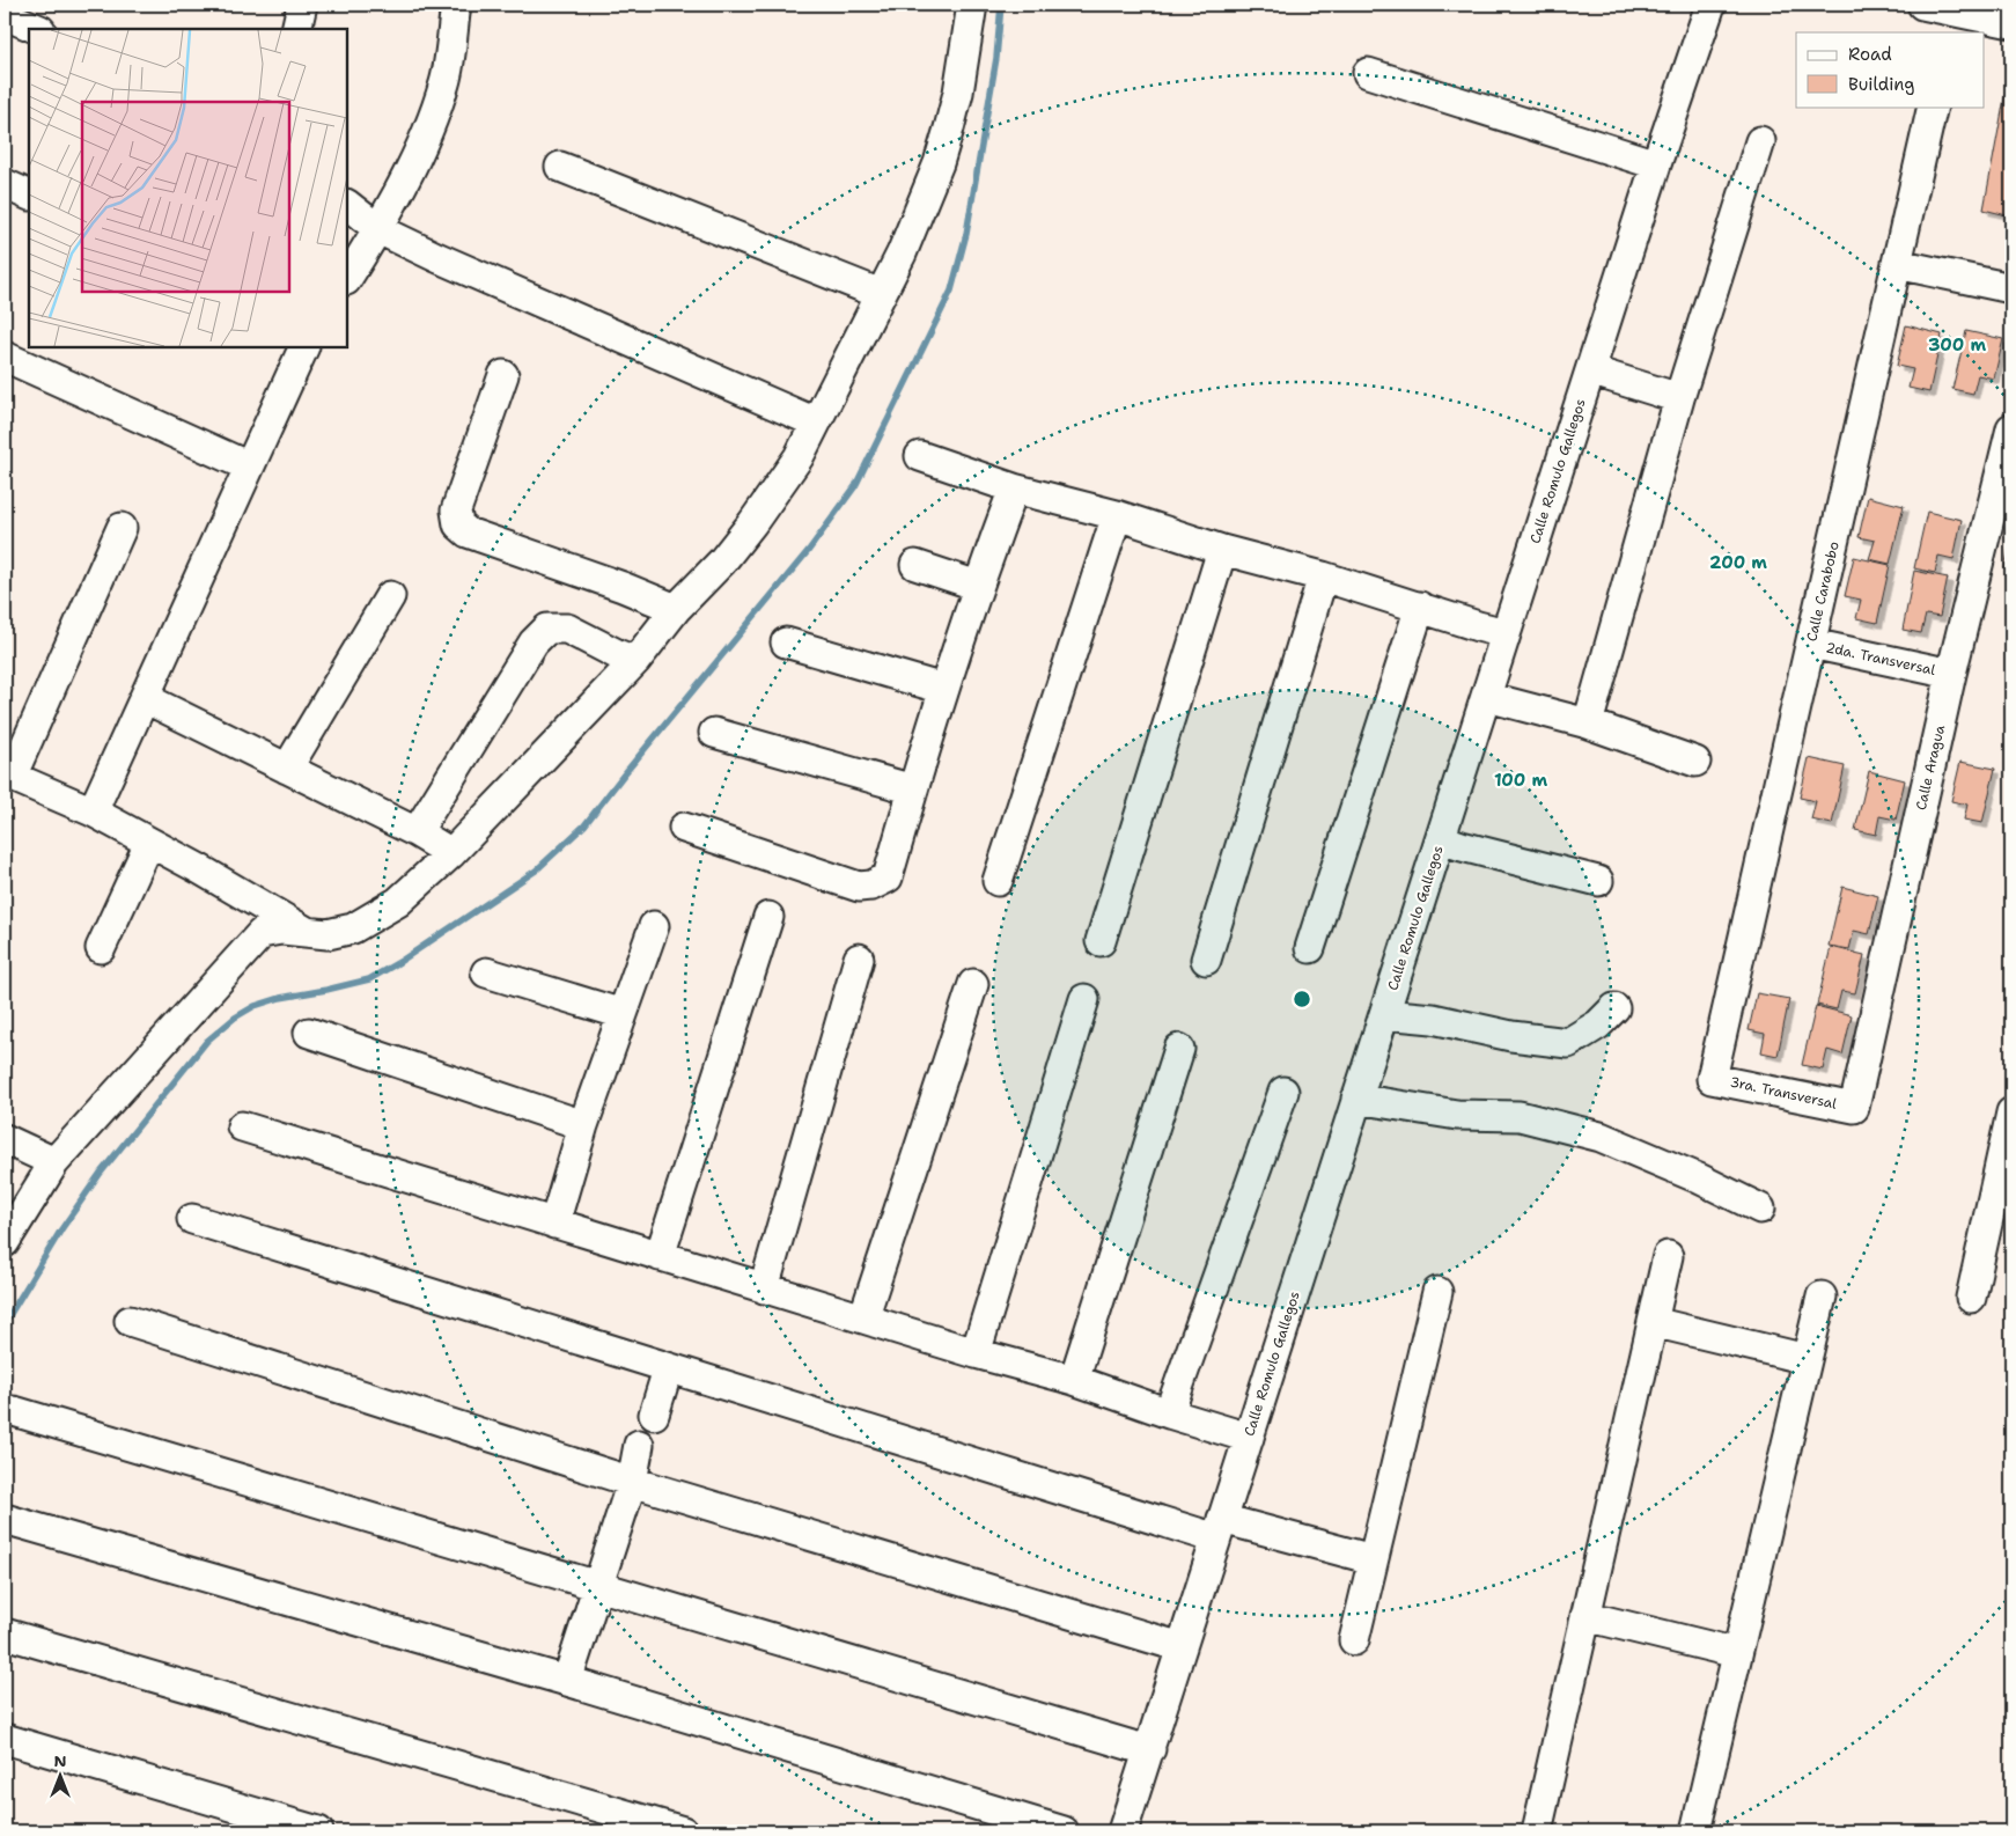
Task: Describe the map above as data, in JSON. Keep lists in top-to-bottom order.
{
  "streets": {
    "street": [
      "Calle Romulo Gallegos",
      "Calle Carabobo",
      "2da. Transversal",
      "Calle Aragua",
      "3ra. Transversal"
    ]
  },
  "crossings": [
    ["Calle Carabobo", "2da. Transversal"],
    ["Calle Carabobo", "3ra. Transversal"],
    ["2da. Transversal", "Calle Aragua"],
    ["Calle Aragua", "3ra. Transversal"]
  ],
  "legend": ["Road", "Building"],
  "north": "top",
  "rings": ["300 m", "200 m", "100 m"]
}
